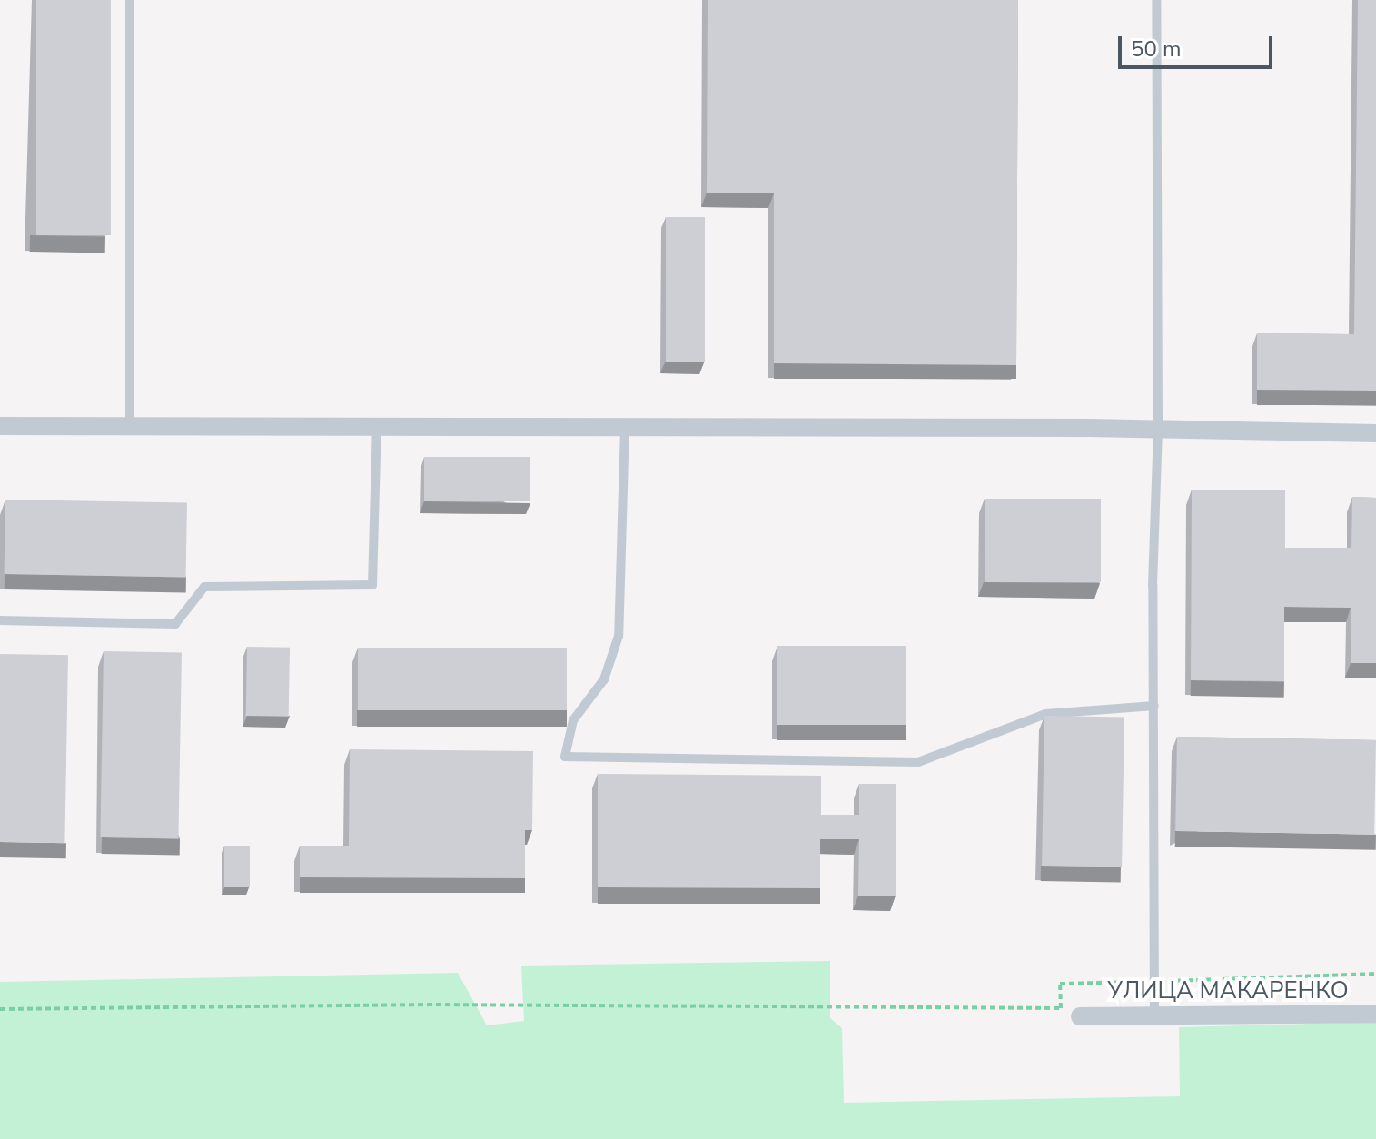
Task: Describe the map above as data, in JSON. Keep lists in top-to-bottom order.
{
  "streets": {
    "street": ["УЛИЦА МАКАРЕНКО"]
  },
  "scale_bar": "50 m"
}
